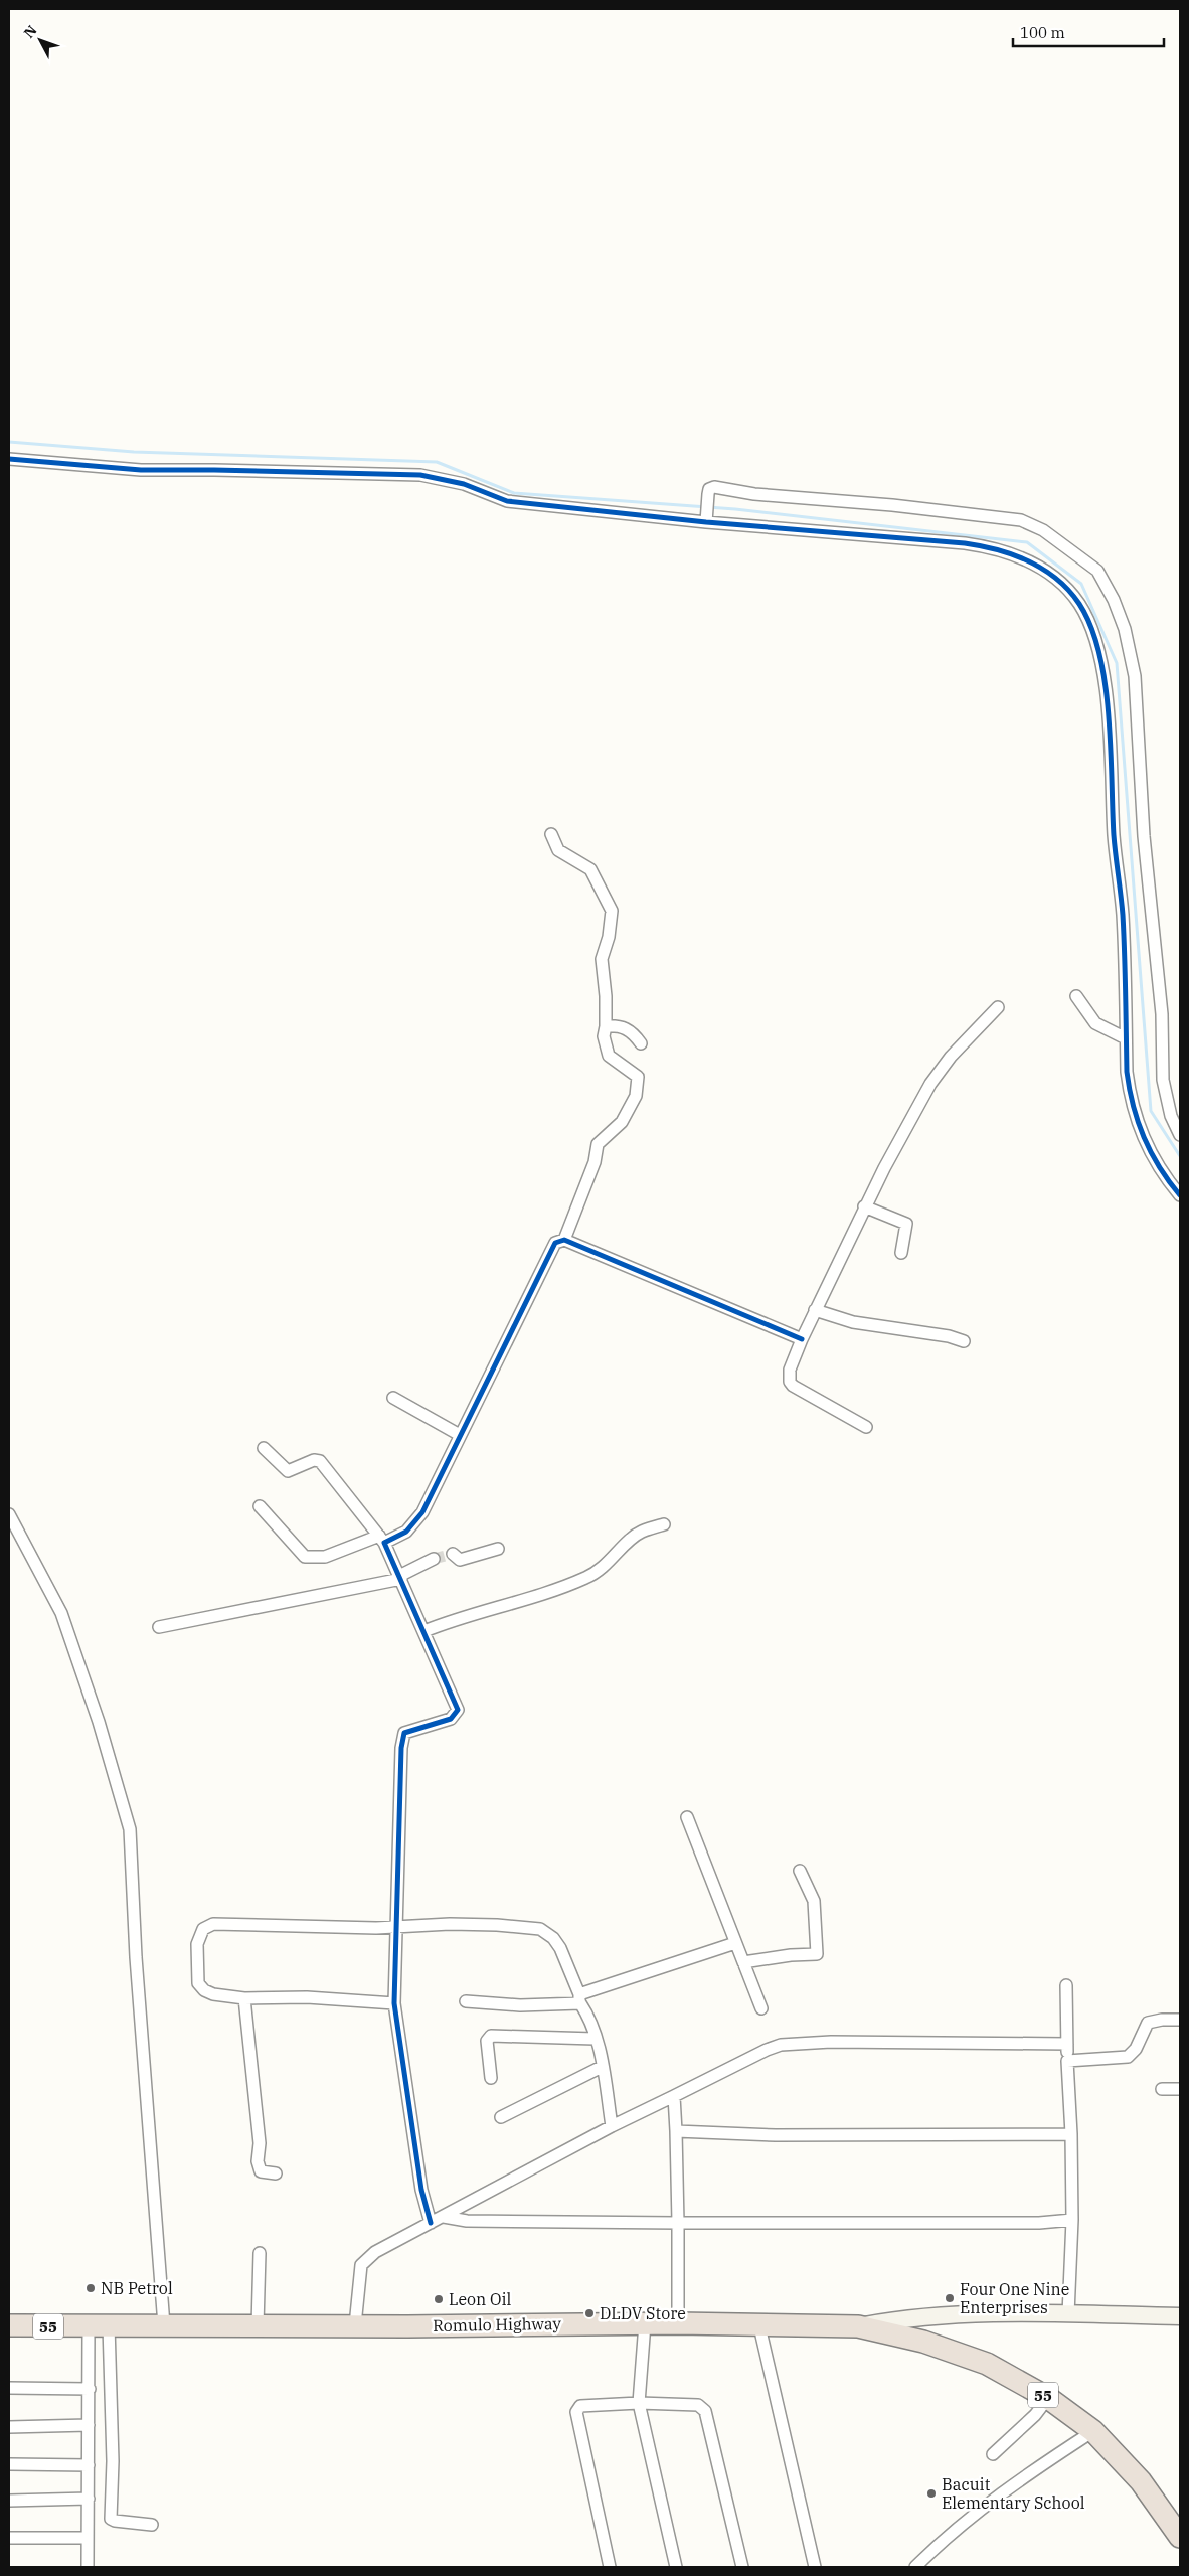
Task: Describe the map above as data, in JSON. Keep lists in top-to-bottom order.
{
  "streets": {
    "highway": ["Romulo Highway", "55"]
  },
  "places": [
    "NB Petrol",
    "Four One Nine Enterprises",
    "Leon Oil",
    "DLDV Store",
    "Bacuit Elementary School"
  ],
  "scale_bar": "100 m",
  "north": "top left"
}
